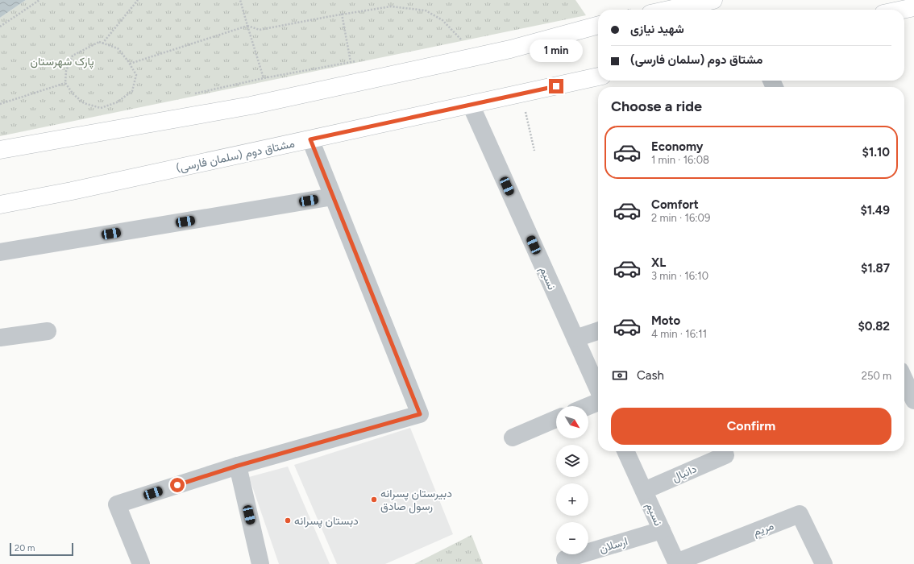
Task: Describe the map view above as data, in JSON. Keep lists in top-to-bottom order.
{
  "streets": {
    "main road": ["مشتاق دوم (سلمان فارسی)"],
    "street": [
      "نسیم",
      "دانیال",
      "مریم",
      "ارسلان"
    ]
  },
  "crossings": [
    ["مشتاق دوم (سلمان فارسی)", "نسیم"],
    ["نسیم", "دانیال"],
    ["نسیم", "مریم"],
    ["نسیم", "ارسلان"]
  ],
  "parks": ["پارک شهرستان"],
  "places": ["دبیرستان پسرانه رسول صادق", "دبستان پسرانه"],
  "scale_bar": "20 m",
  "north": "bottom right",
  "page": {
    "banner": ["شهید نیازی", "مشتاق دوم (سلمان فارسی)"],
    "bubble": "1 min",
    "heading": "Choose a ride",
    "list": [
      {
        "name": "Economy",
        "note": "1 min · 16:08",
        "value": "$1.10"
      },
      {
        "name": "Comfort",
        "note": "2 min · 16:09",
        "value": "$1.49"
      },
      {
        "name": "XL",
        "note": "3 min · 16:10",
        "value": "$1.87"
      },
      {
        "name": "Moto",
        "note": "4 min · 16:11",
        "value": "$0.82"
      }
    ],
    "pay": ["Cash", "250 m"],
    "buttons": "Confirm",
    "map_buttons": ["+", "−"],
    "scale": "20 m"
  }
}
